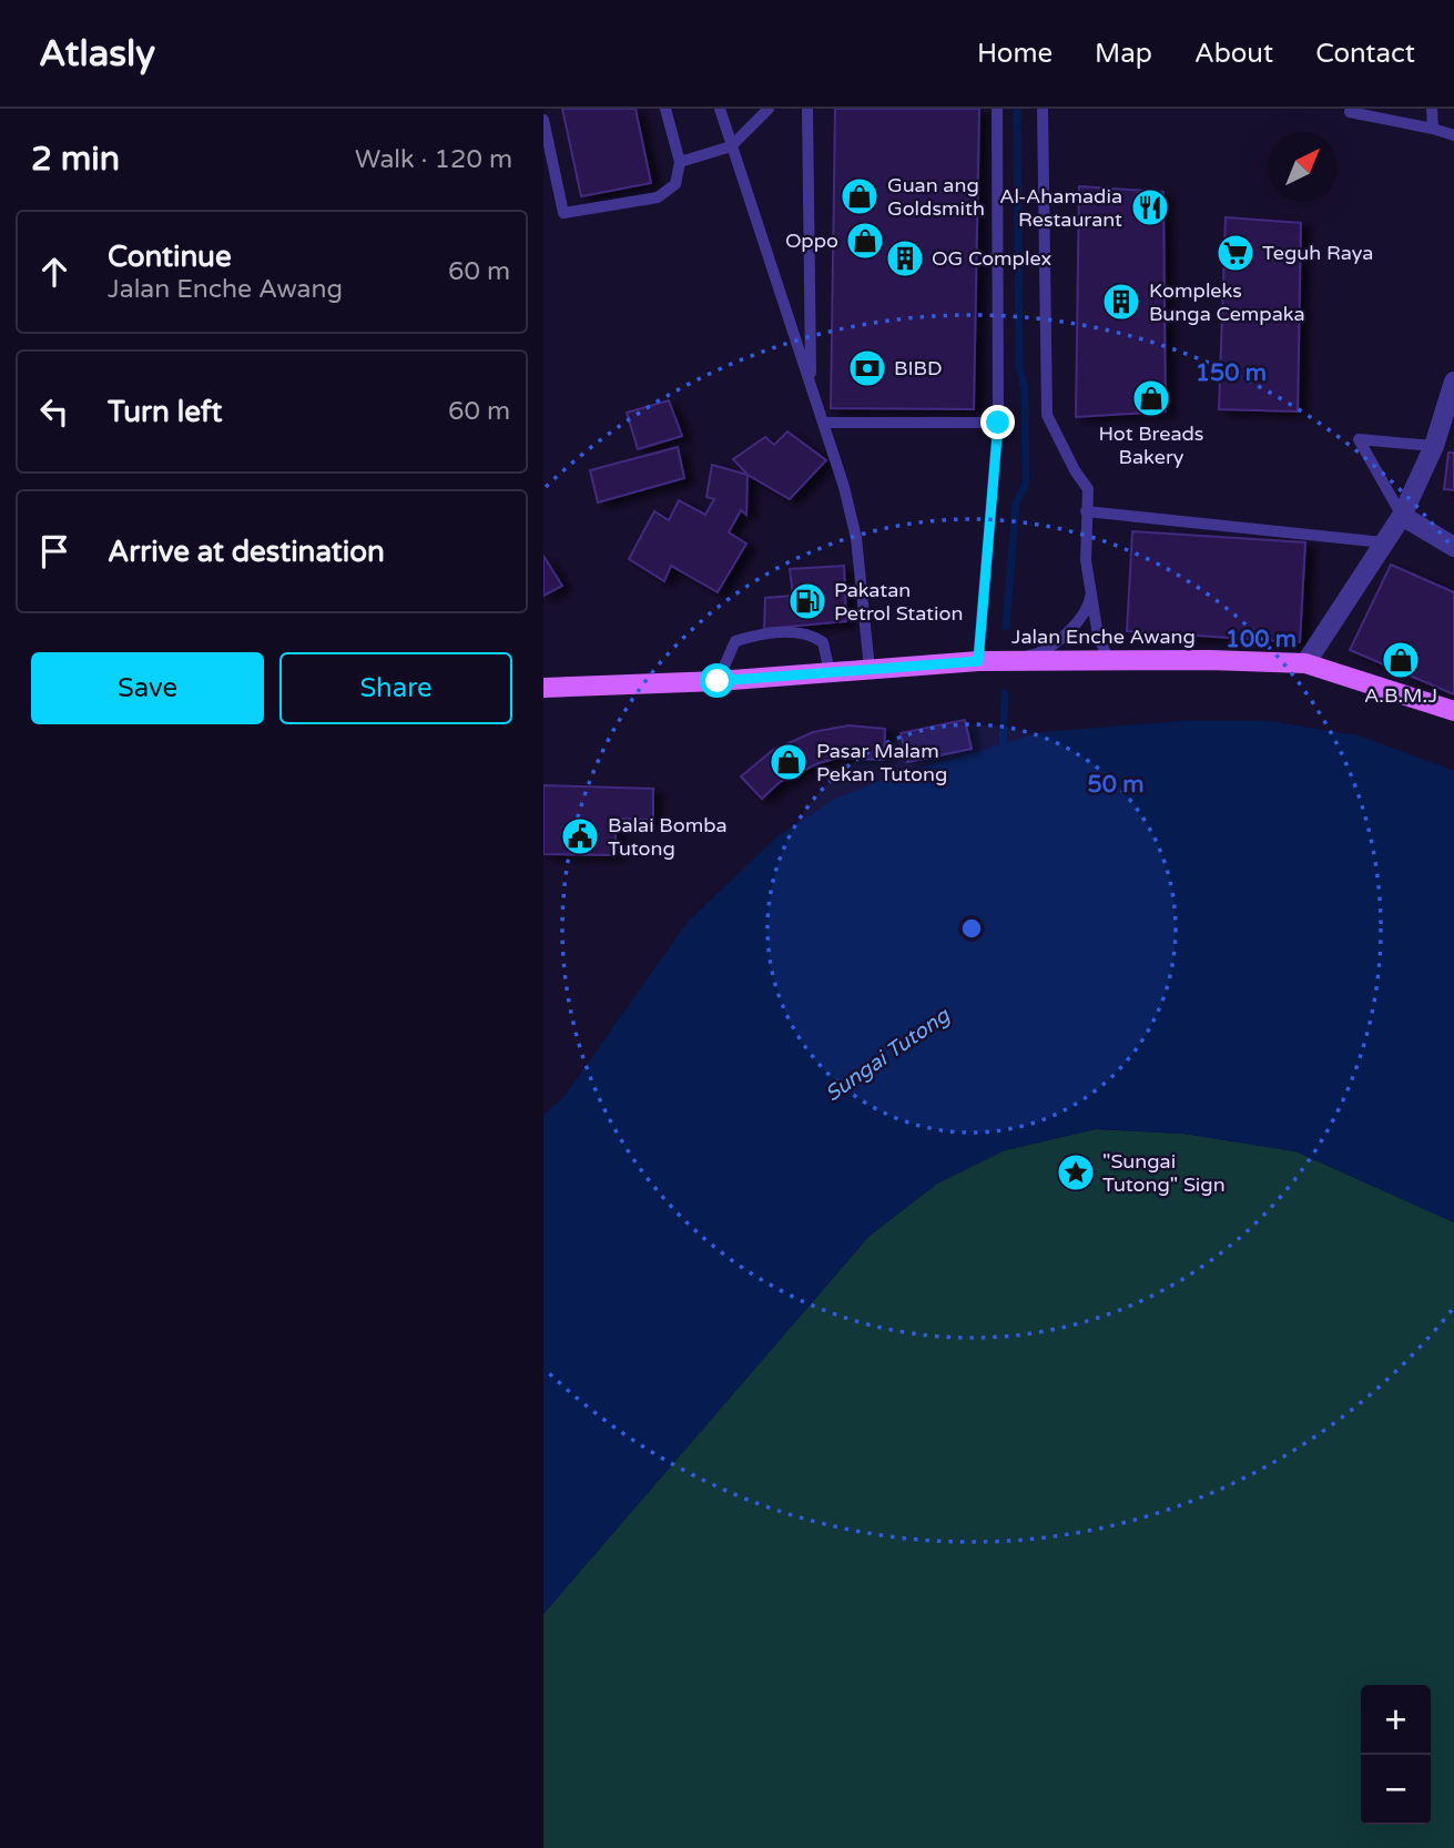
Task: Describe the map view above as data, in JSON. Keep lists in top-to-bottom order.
{
  "streets": {
    "main road": ["Jalan Enche Awang"]
  },
  "water": ["Sungai Tutong"],
  "places": {
    "shop": [
      "Guan ang Goldsmith",
      "Oppo",
      "Hot Breads Bakery",
      "A.B.M.J",
      "Pasar Malam Pekan Tutong"
    ],
    "restaurant": ["Al-Ahamadia Restaurant"],
    "supermarket": ["Teguh Raya"],
    "building": ["OG Complex", "Kompleks Bunga Cempaka"],
    "bank": ["BIBD"],
    "fuel station": ["Pakatan Petrol Station"],
    "public building": ["Balai Bomba Tutong"],
    "place": ["\"Sungai Tutong\" Sign"]
  },
  "north": "top right",
  "page": {
    "header": "Atlasly",
    "nav": [
      "Home",
      "Map",
      "About",
      "Contact"
    ],
    "heading": ["2 min", "Walk · 120 m"],
    "list": [
      ["Continue", "Jalan Enche Awang", "60 m"],
      ["Turn left", "60 m"],
      "Arrive at destination"
    ],
    "buttons": ["Save", "Share"],
    "map_buttons": ["+", "−"]
  },
  "rings": ["150 m", "100 m", "50 m"]
}
